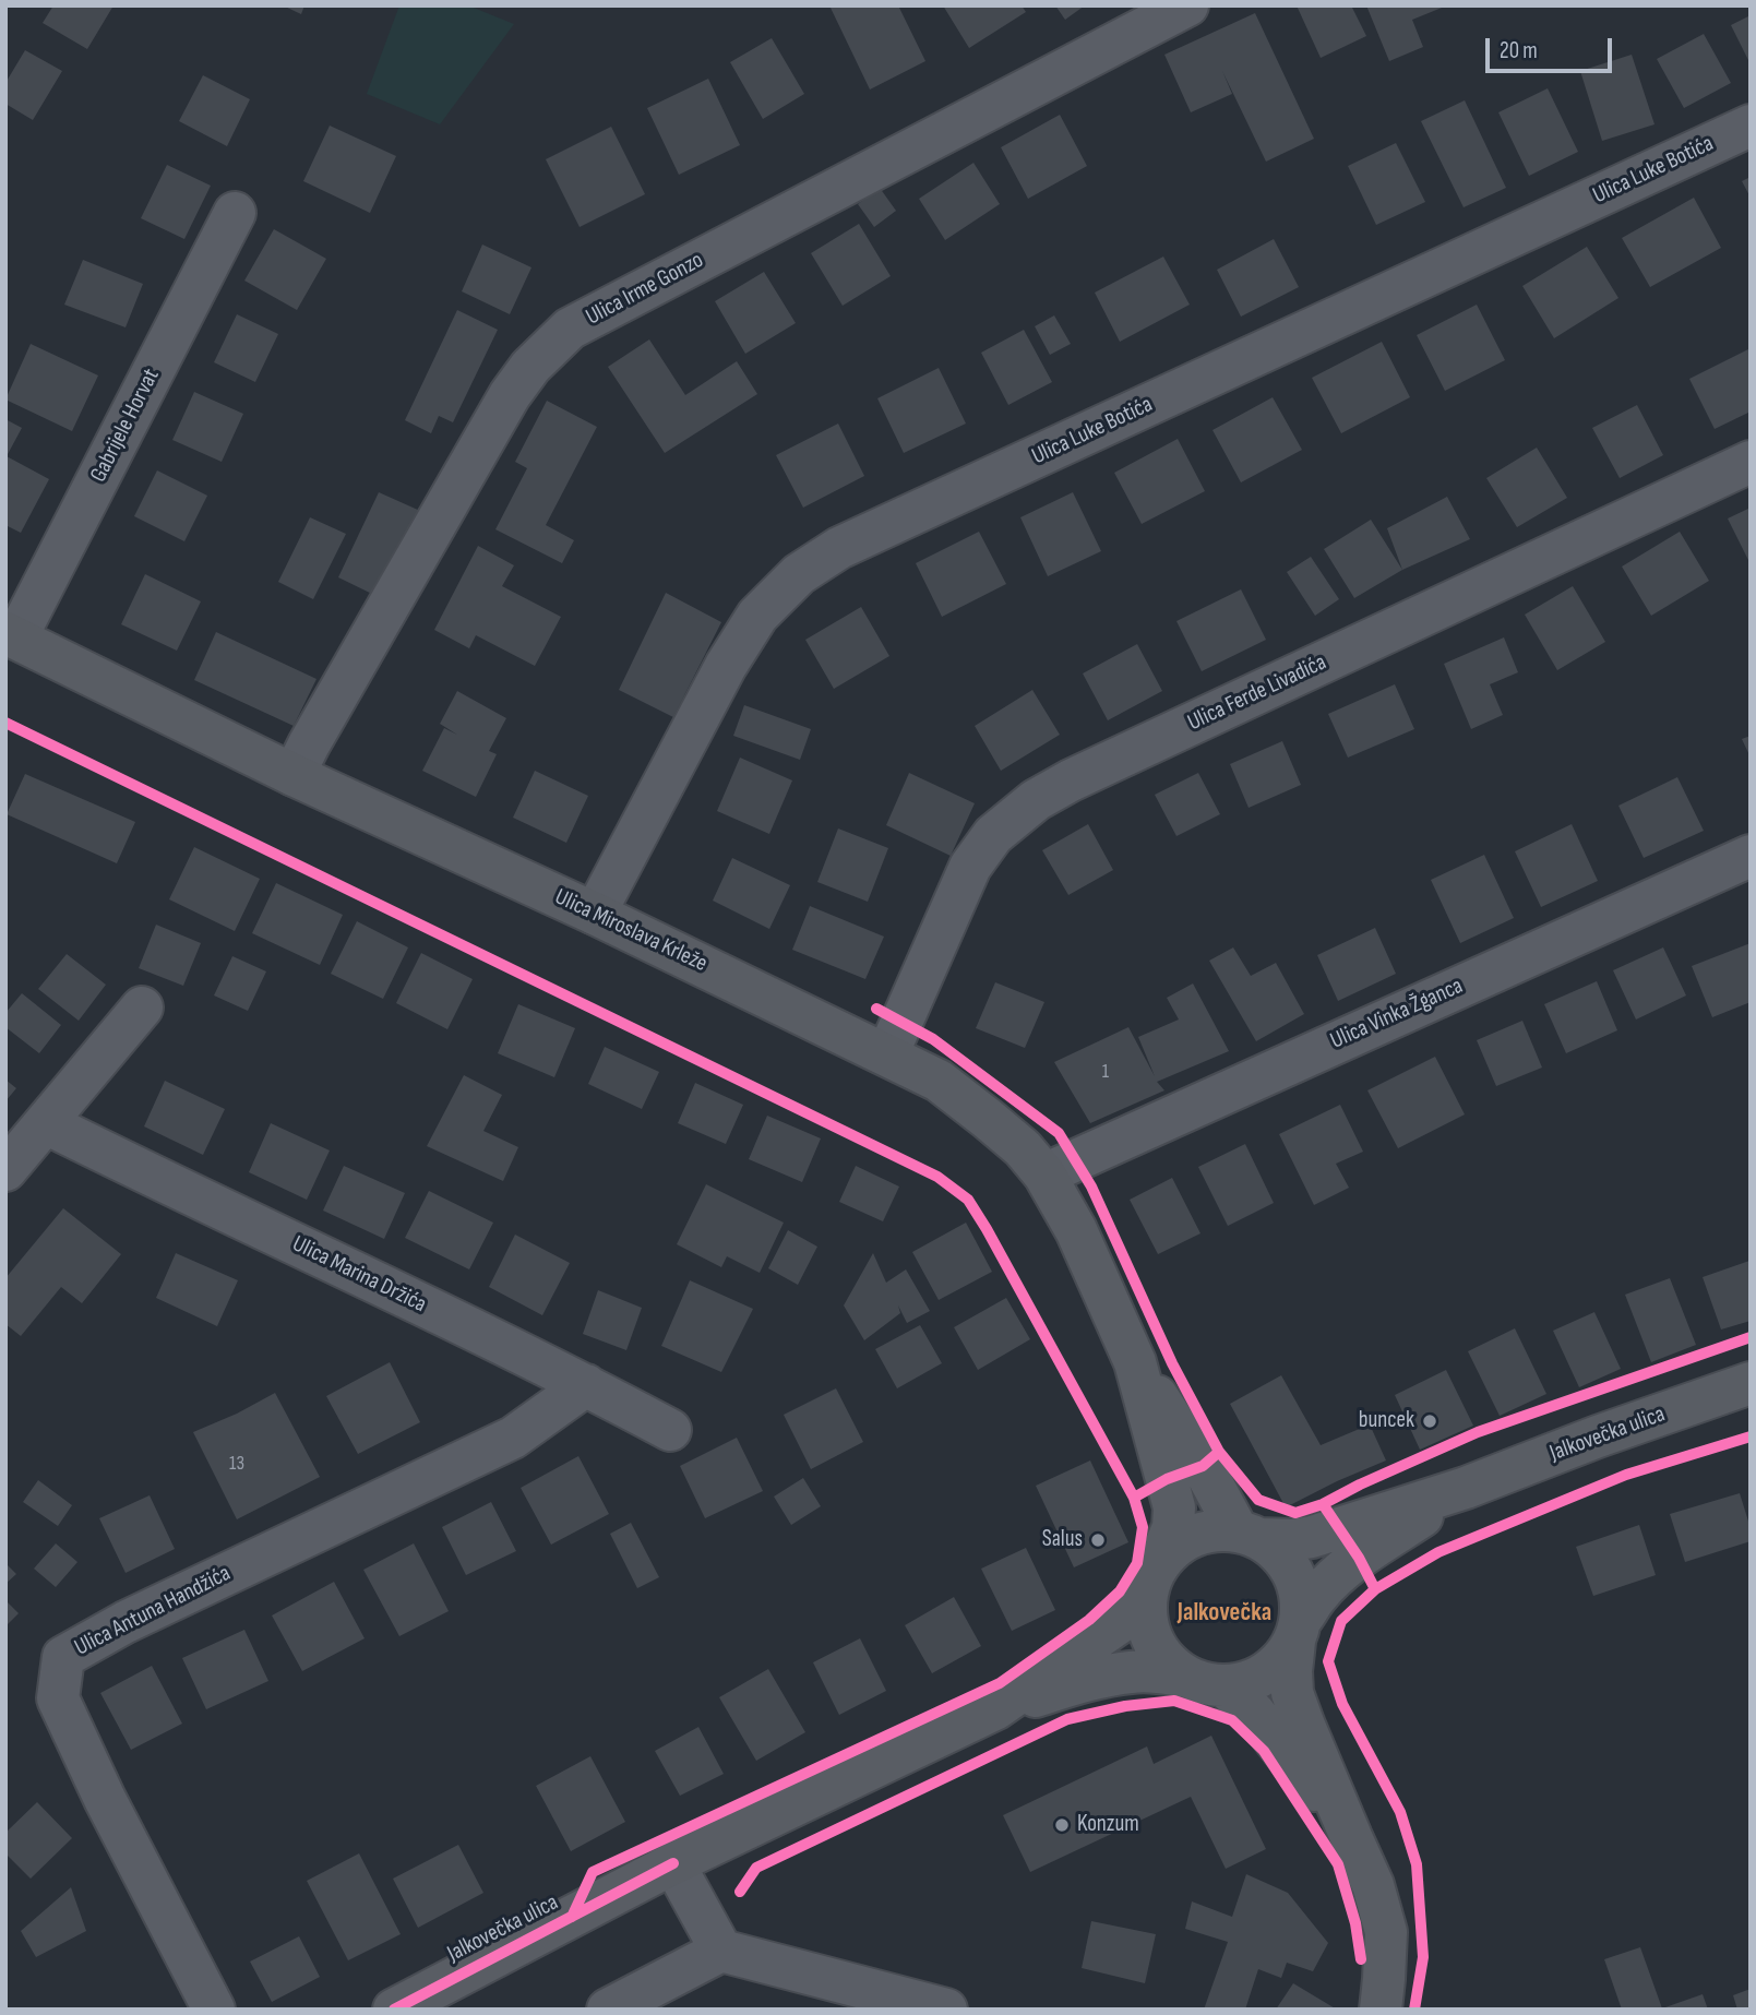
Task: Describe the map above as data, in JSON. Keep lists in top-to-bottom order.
{
  "streets": {
    "street": [
      "Ulica Luke Botića",
      "Ulica Irme Gonzo",
      "Gabrijele Horvat",
      "Ulica Ferde Livadića",
      "Ulica Miroslava Krleže",
      "Ulica Vinka Žganca",
      "Ulica Marina Držića",
      "Jalkovečka ulica",
      "Ulica Antuna Handžića"
    ]
  },
  "crossings": [
    ["Ulica Luke Botića", "Ulica Miroslava Krleže"],
    ["Ulica Irme Gonzo", "Ulica Miroslava Krleže"],
    ["Gabrijele Horvat", "Ulica Miroslava Krleže"],
    ["Ulica Ferde Livadića", "Ulica Miroslava Krleže"],
    ["Ulica Miroslava Krleže", "Ulica Vinka Žganca"],
    ["Ulica Miroslava Krleže", "Jalkovečka ulica"],
    ["Ulica Marina Držića", "Ulica Antuna Handžića"]
  ],
  "districts": ["Jalkovečka"],
  "places": ["buncek", "Salus", "Konzum"],
  "house_numbers": ["1", "13"],
  "scale_bar": "20 m"
}
